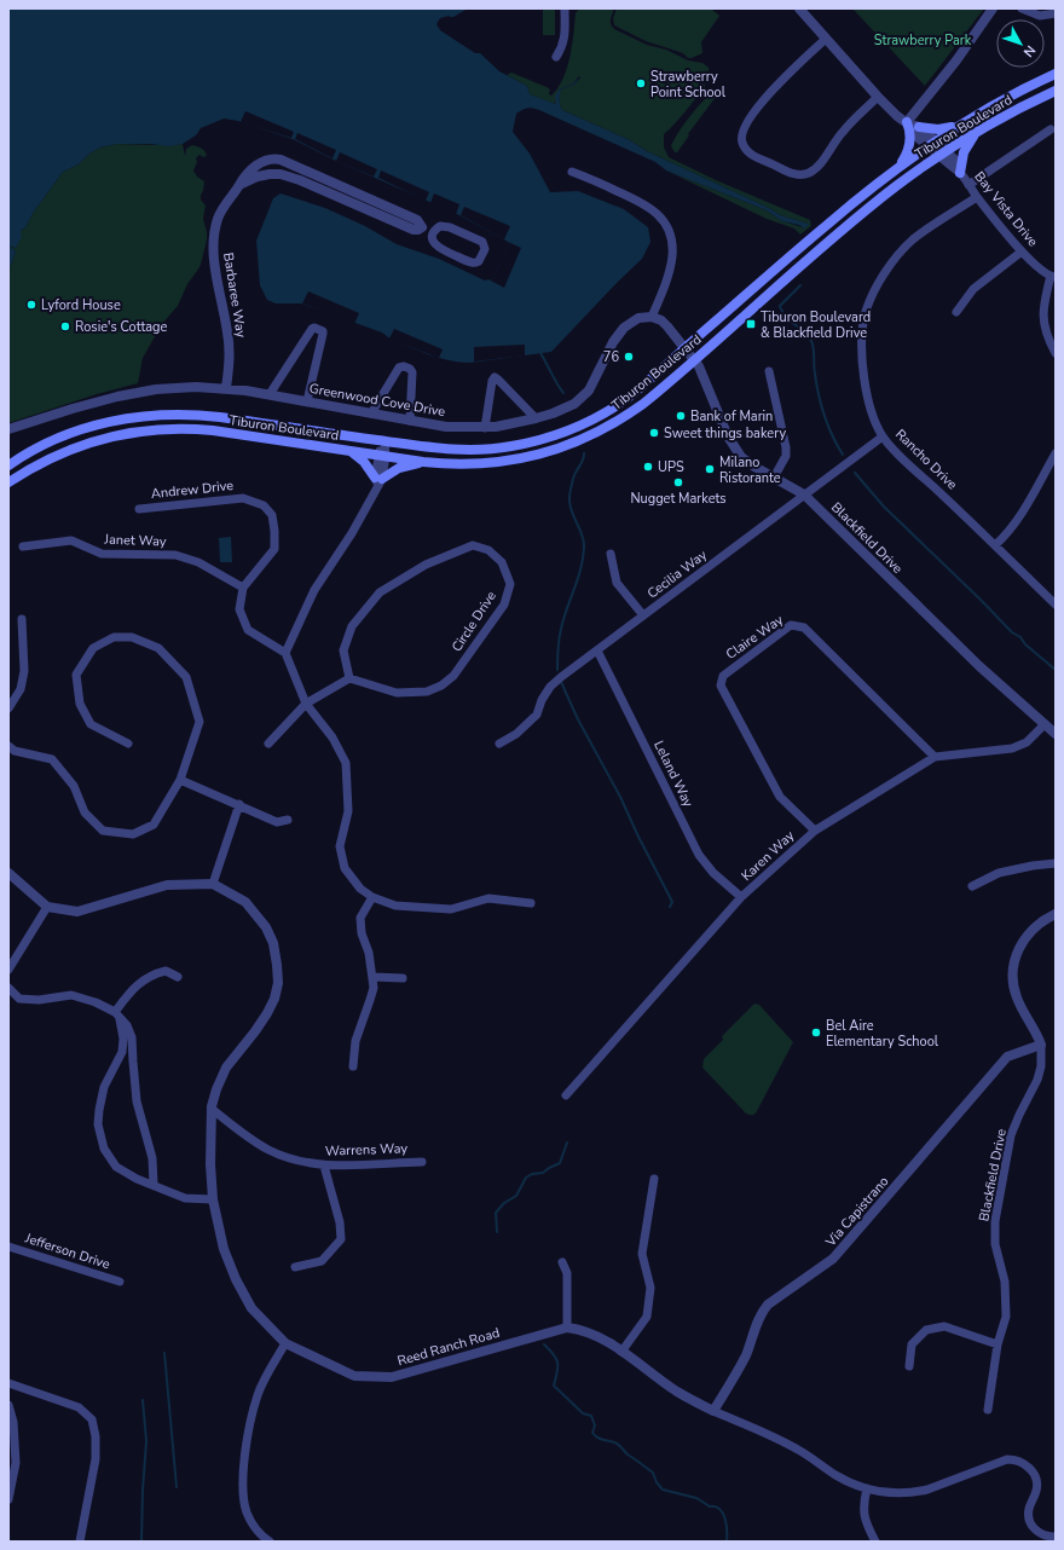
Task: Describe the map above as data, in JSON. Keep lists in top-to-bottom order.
{
  "streets": {
    "main road": ["Tiburon Boulevard"],
    "street": [
      "Bay Vista Drive",
      "Barbaree Way",
      "Greenwood Cove Drive",
      "Rancho Drive",
      "Andrew Drive",
      "Blackfield Drive",
      "Janet Way",
      "Cecilia Way",
      "Circle Drive",
      "Claire Way",
      "Leland Way",
      "Karen Way",
      "Warrens Way",
      "Via Capistrano",
      "Jefferson Drive",
      "Reed Ranch Road"
    ]
  },
  "crossings": [
    ["Tiburon Boulevard", "Bay Vista Drive"],
    ["Tiburon Boulevard", "Blackfield Drive"],
    ["Bay Vista Drive", "Rancho Drive"],
    ["Barbaree Way", "Greenwood Cove Drive"],
    ["Rancho Drive", "Cecilia Way"],
    ["Andrew Drive", "Janet Way"],
    ["Blackfield Drive", "Cecilia Way"],
    ["Blackfield Drive", "Karen Way"],
    ["Blackfield Drive", "Via Capistrano"],
    ["Cecilia Way", "Leland Way"],
    ["Claire Way", "Karen Way"],
    ["Leland Way", "Karen Way"],
    ["Warrens Way", "Reed Ranch Road"]
  ],
  "parks": ["Strawberry Park"],
  "places": {
    "other": [
      "Strawberry Point School",
      "Lyford House",
      "Rosie's Cottage",
      "76",
      "Bank of Marin",
      "Sweet things bakery",
      "UPS",
      "Milano Ristorante",
      "Nugget Markets",
      "Bel Aire Elementary School"
    ],
    "transit": ["Tiburon Boulevard & Blackfield Drive"]
  },
  "north": "bottom right"
}
